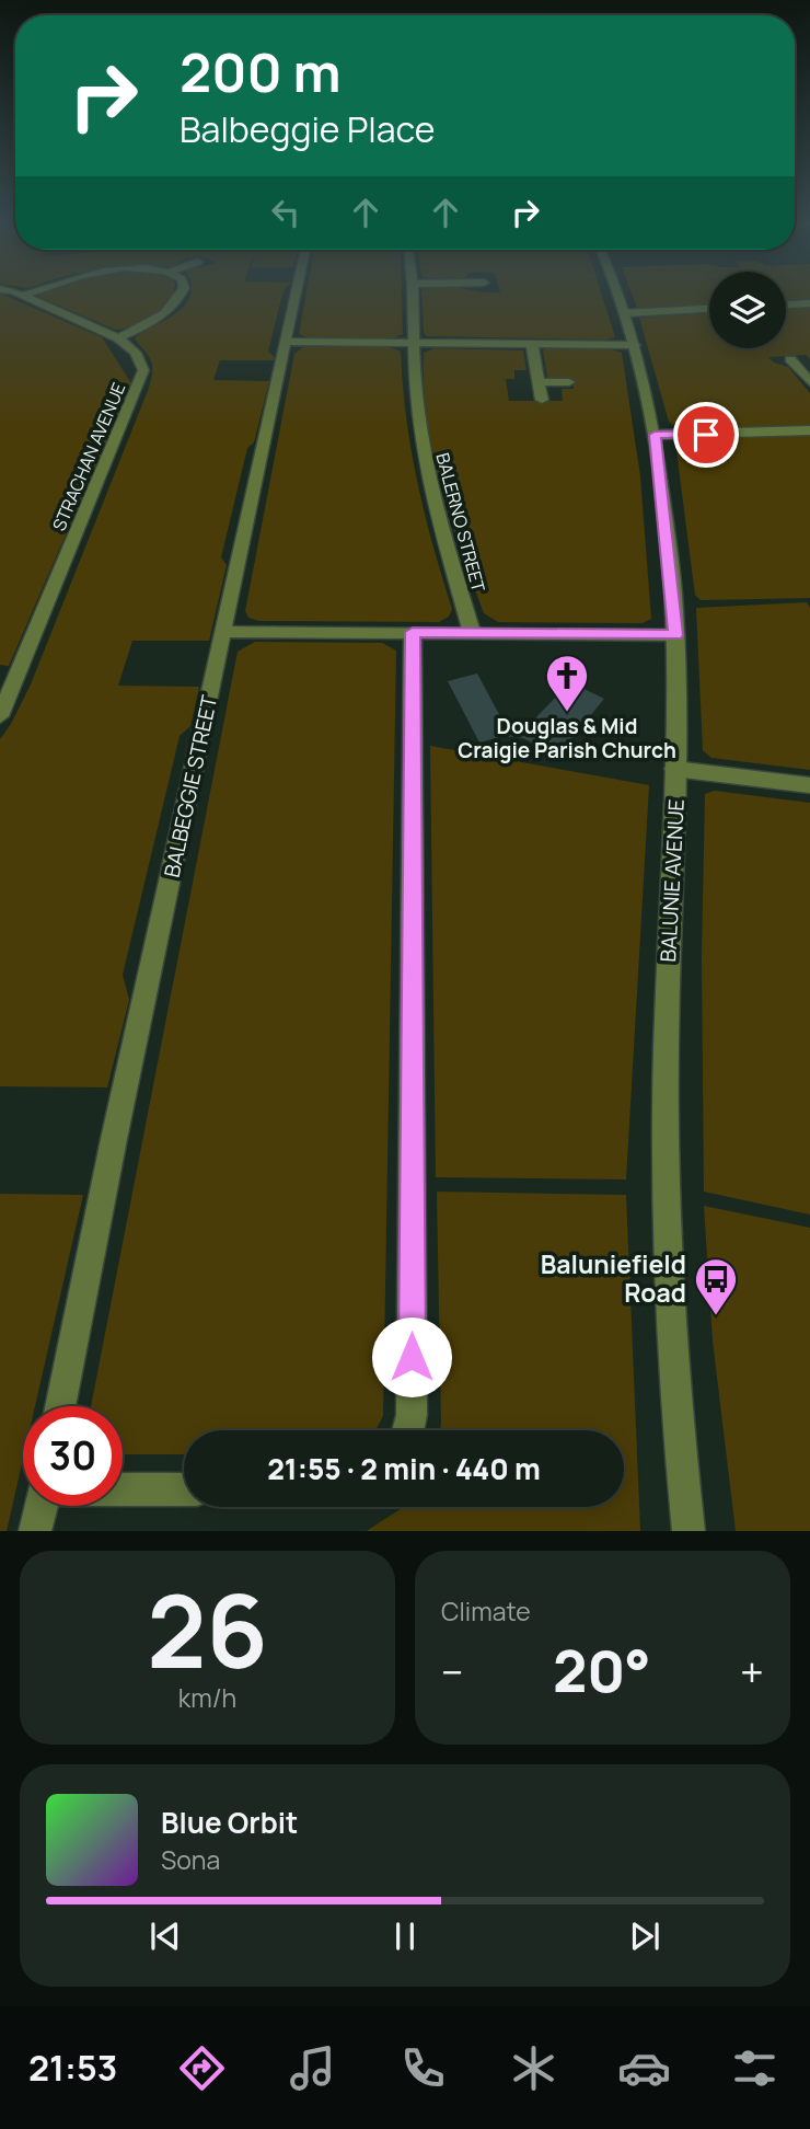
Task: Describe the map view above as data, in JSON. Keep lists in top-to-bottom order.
{
  "streets": {
    "street": [
      "STRACHAN AVENUE",
      "BALERNO STREET",
      "BALBEGGIE STREET",
      "BALUNIE AVENUE"
    ]
  },
  "places": {
    "church": ["Douglas & Mid Craigie Parish Church"],
    "bus stop": ["Baluniefield Road"]
  },
  "page": {
    "turn": ["200 m", "Balbeggie Place"],
    "limit": "30",
    "trip": "21:55 · 2 min · 440 m",
    "tile": [
      ["26", "km/h"],
      "Climate"
    ],
    "heat": ["−", "20°", "+"],
    "song": ["Blue Orbit", "Sona"],
    "tabs": "21:53"
  }
}
